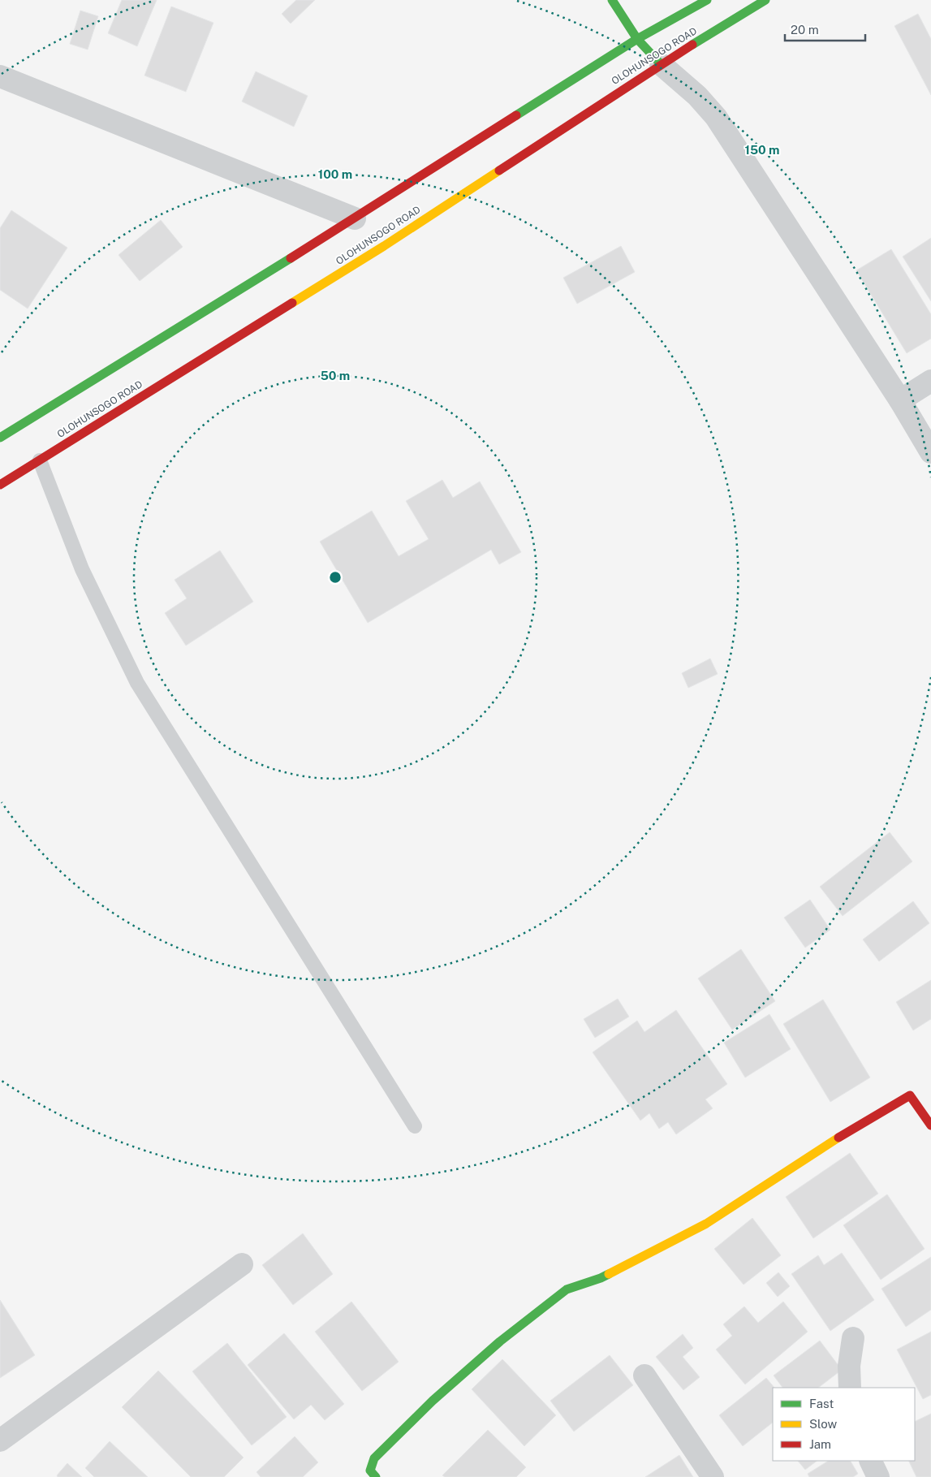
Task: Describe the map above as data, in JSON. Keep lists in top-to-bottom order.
{
  "streets": {
    "main road": ["OLOHUNSOGO ROAD"]
  },
  "legend": ["Fast", "Slow", "Jam"],
  "scale_bar": "20 m",
  "rings": ["150 m", "100 m", "50 m"]
}
